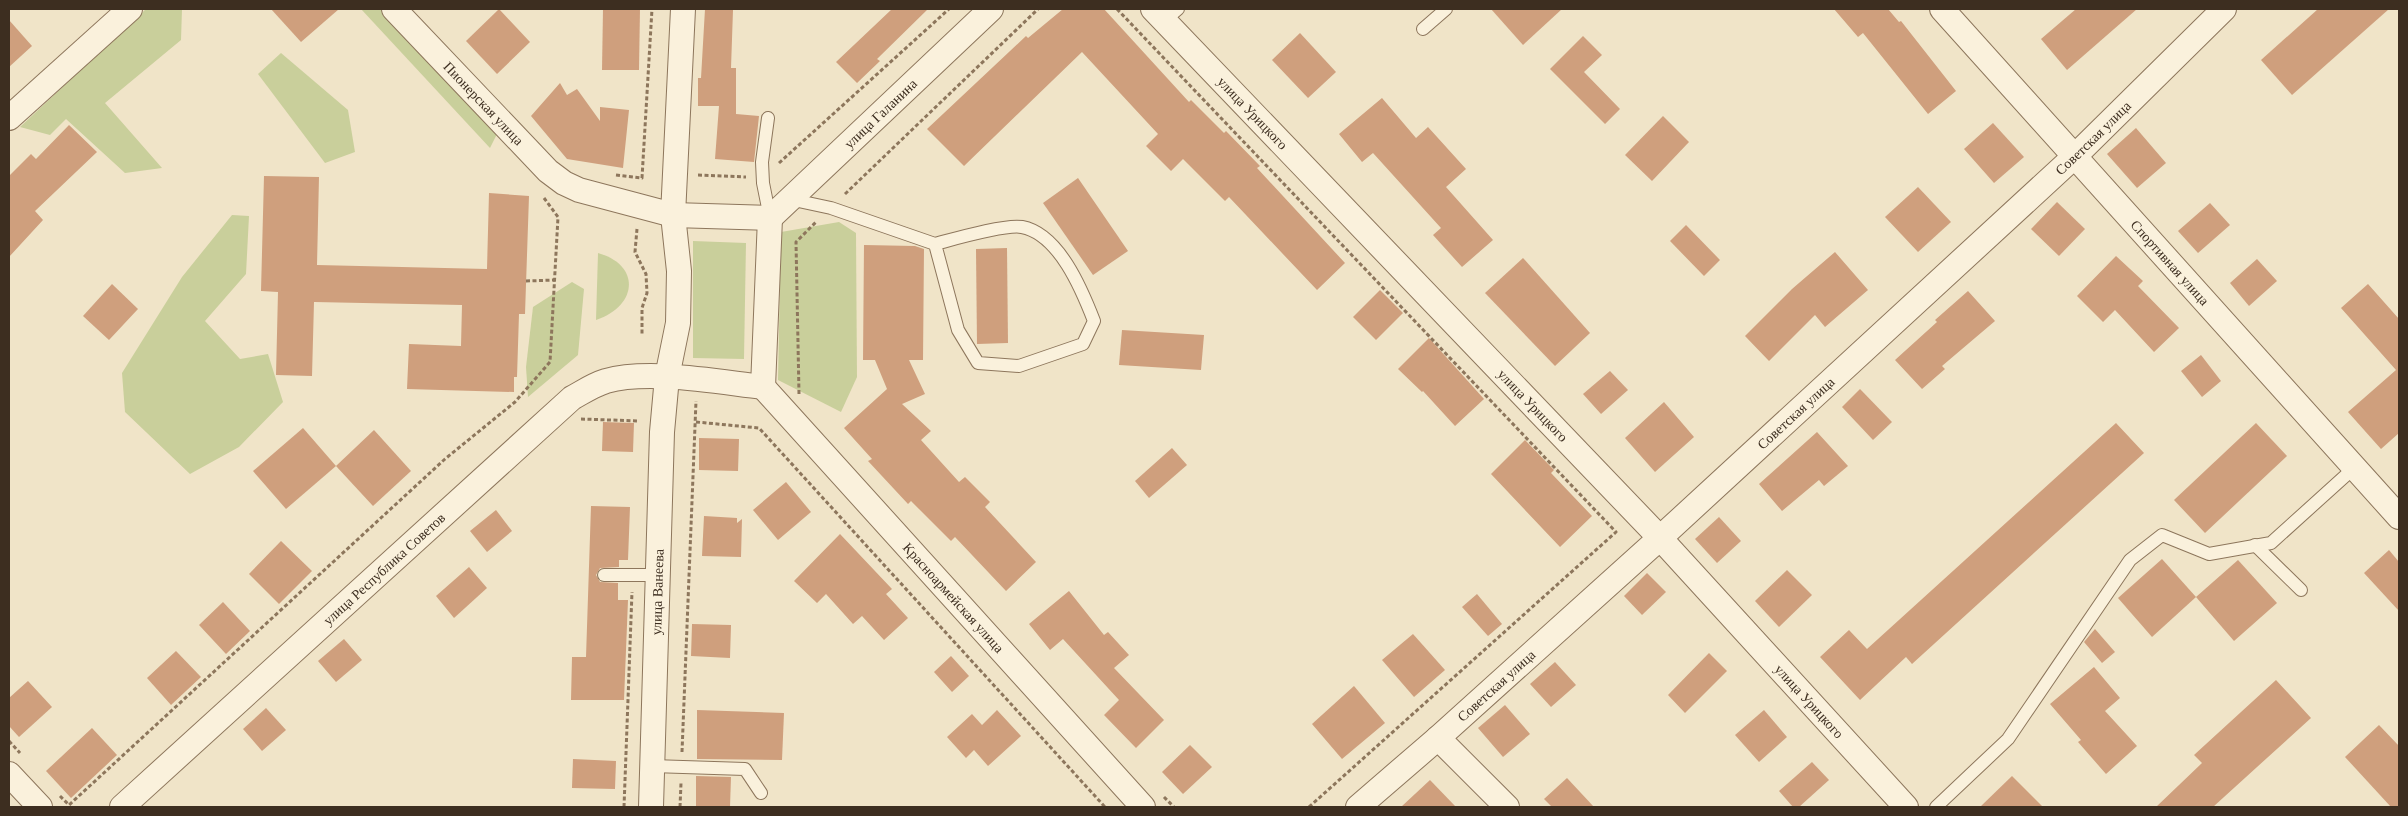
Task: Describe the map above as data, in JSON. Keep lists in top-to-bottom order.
{
  "streets": {
    "street": [
      "Пионерская улица",
      "улица Галанина",
      "улица Урицкого",
      "Советская улица",
      "Спортивная улица",
      "улица Республика Советов",
      "улица Ванеева",
      "Красноармейская улица"
    ]
  },
  "crossings": [
    ["Пионерская улица", "улица Галанина"],
    ["Пионерская улица", "улица Ванеева"],
    ["улица Урицкого", "Советская улица"],
    ["Советская улица", "Спортивная улица"],
    ["улица Республика Советов", "улица Ванеева"],
    ["улица Республика Советов", "Красноармейская улица"]
  ]
}
